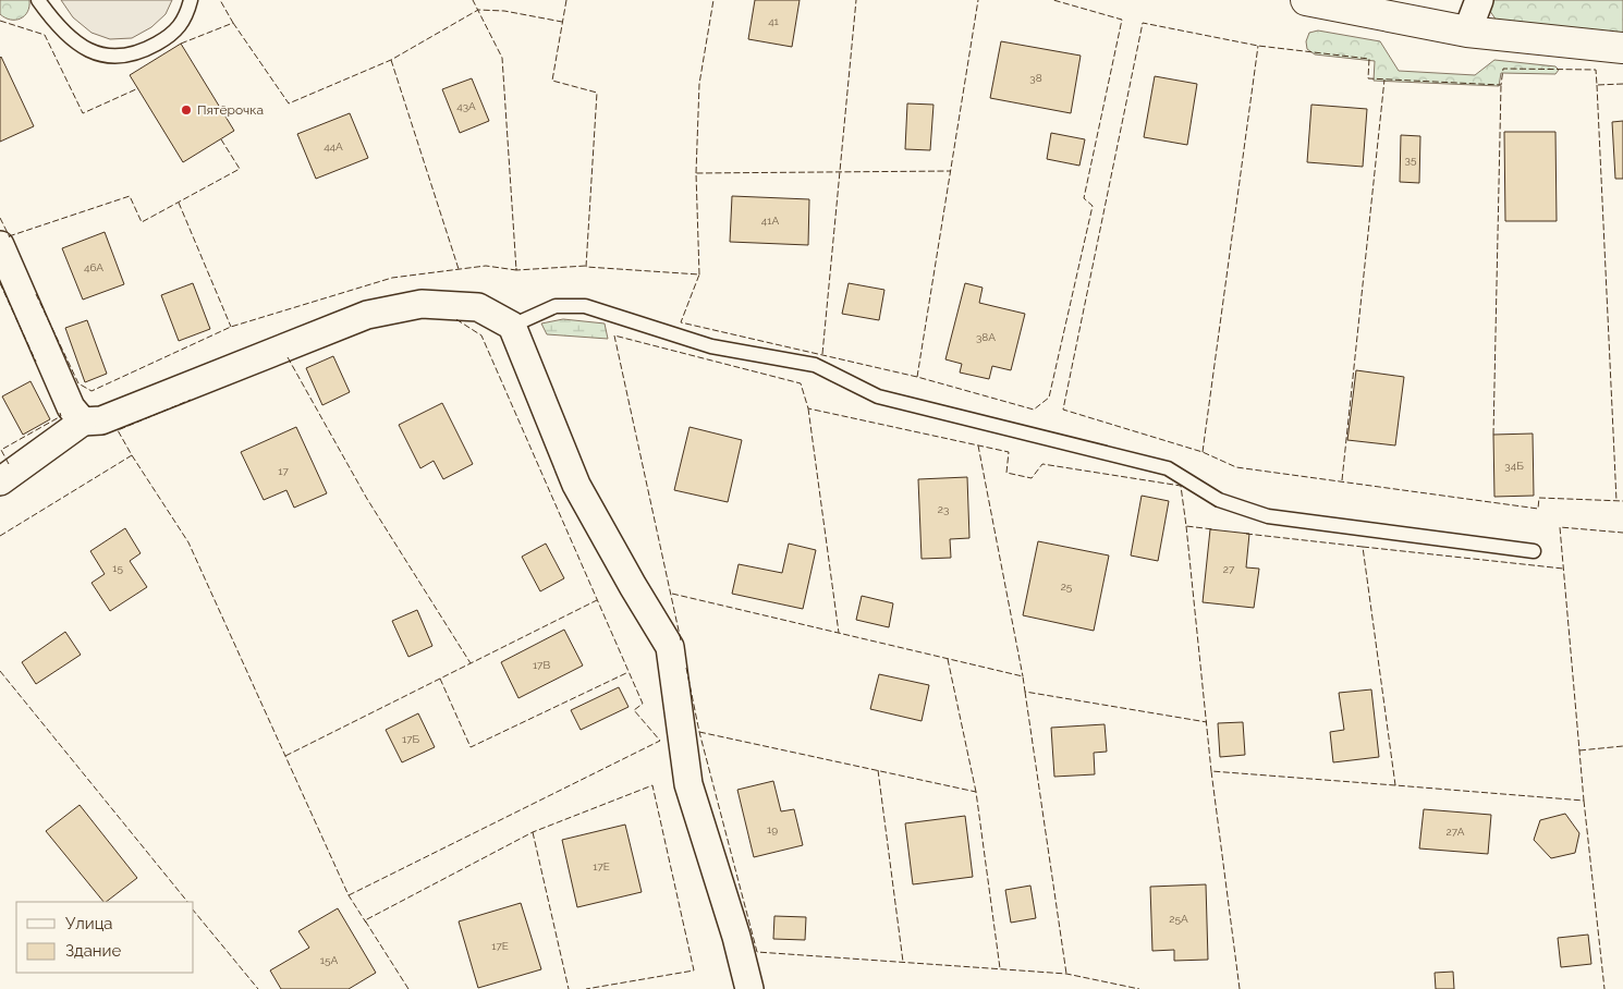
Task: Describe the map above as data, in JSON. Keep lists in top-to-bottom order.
{
  "places": ["Пятёрочка"],
  "house_numbers": [
    "41",
    "38",
    "43А",
    "44А",
    "35",
    "41А",
    "46А",
    "38А",
    "34Б",
    "17",
    "23",
    "15",
    "27",
    "25",
    "17В",
    "17Б",
    "19",
    "27А",
    "17Е",
    "25А",
    "17Е",
    "15А"
  ],
  "legend": ["Улица", "Здание"]
}
